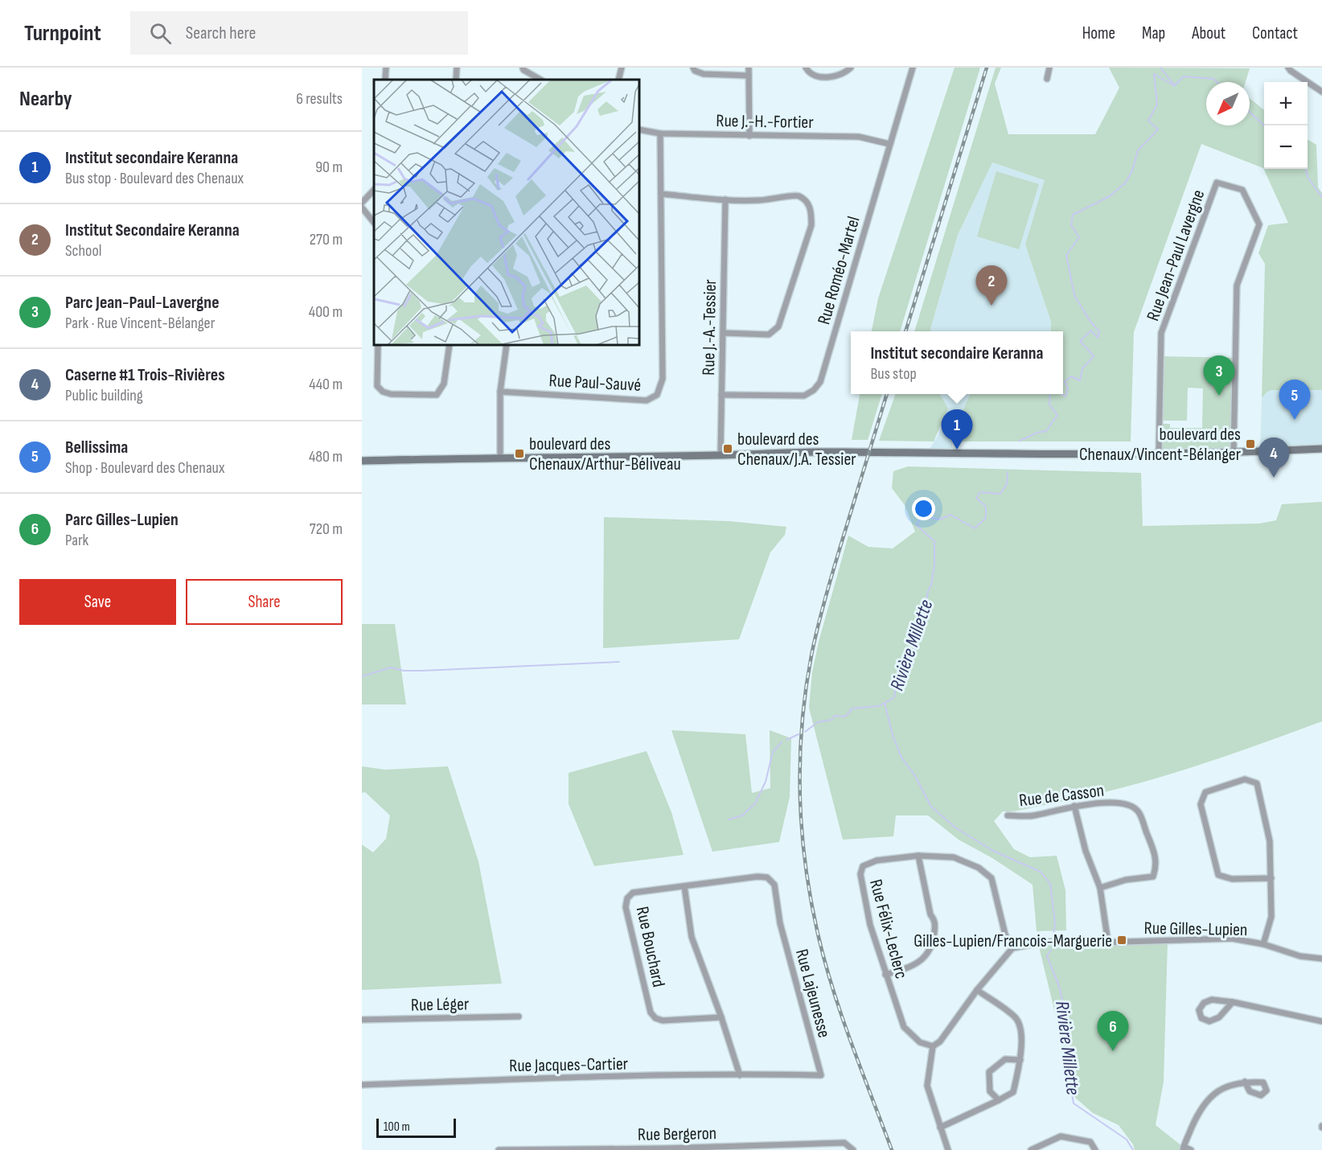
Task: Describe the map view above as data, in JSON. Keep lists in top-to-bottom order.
{
  "streets": {
    "street": [
      "Rue J.-H.-Fortier",
      "Rue Jean-Paul Lavergne",
      "Rue Roméo-Martel",
      "Rue J.-A.-Tessier",
      "Rue Paul-Sauvé",
      "Rue de Casson",
      "Rue Gilles-Lupien",
      "Rue Félix-Leclerc",
      "Rue Bouchard",
      "Rue Lajeunesse",
      "Rue Léger",
      "Rue Jacques-Cartier",
      "Rue Bergeron"
    ]
  },
  "crossings": [
    ["Rue J.-H.-Fortier", "Rue Roméo-Martel"],
    ["Rue J.-H.-Fortier", "Rue Paul-Sauvé"],
    ["Rue Roméo-Martel", "Rue J.-A.-Tessier"],
    ["Rue Gilles-Lupien", "Rue Félix-Leclerc"],
    ["Rue Bouchard", "Rue Lajeunesse"],
    ["Rue Lajeunesse", "Rue Jacques-Cartier"]
  ],
  "water": ["Rivière Millette"],
  "places": {
    "transit": [
      "boulevard des Chenaux/Vincent-Bélanger",
      "boulevard des Chenaux/J.A. Tessier",
      "boulevard des Chenaux/Arthur-Béliveau",
      "Gilles-Lupien/Francois-Marguerie"
    ]
  },
  "scale_bar": "100 m",
  "north": "bottom left",
  "page": {
    "header": "Turnpoint",
    "search": "Search here",
    "nav": [
      "Home",
      "Map",
      "About",
      "Contact"
    ],
    "heading": ["Nearby", "6 results"],
    "map_buttons": ["+", "−"],
    "list": [
      {
        "mark": "1",
        "name": "Institut secondaire Keranna",
        "note": "Bus stop · Boulevard des Chenaux",
        "value": "90 m"
      },
      {
        "mark": "2",
        "name": "Institut Secondaire Keranna",
        "note": "School",
        "value": "270 m"
      },
      {
        "mark": "3",
        "name": "Parc Jean-Paul-Lavergne",
        "note": "Park · Rue Vincent-Bélanger",
        "value": "400 m"
      },
      {
        "mark": "4",
        "name": "Caserne #1 Trois-Rivières",
        "note": "Public building",
        "value": "440 m"
      },
      {
        "mark": "5",
        "name": "Bellissima",
        "note": "Shop · Boulevard des Chenaux",
        "value": "480 m"
      },
      {
        "mark": "6",
        "name": "Parc Gilles-Lupien",
        "note": "Park",
        "value": "720 m"
      }
    ],
    "pins": [
      "2",
      "3",
      "5",
      "1",
      "4",
      "6"
    ],
    "popup": ["Institut secondaire Keranna", "Bus stop"],
    "buttons": ["Save", "Share"],
    "scale": "100 m"
  }
}
